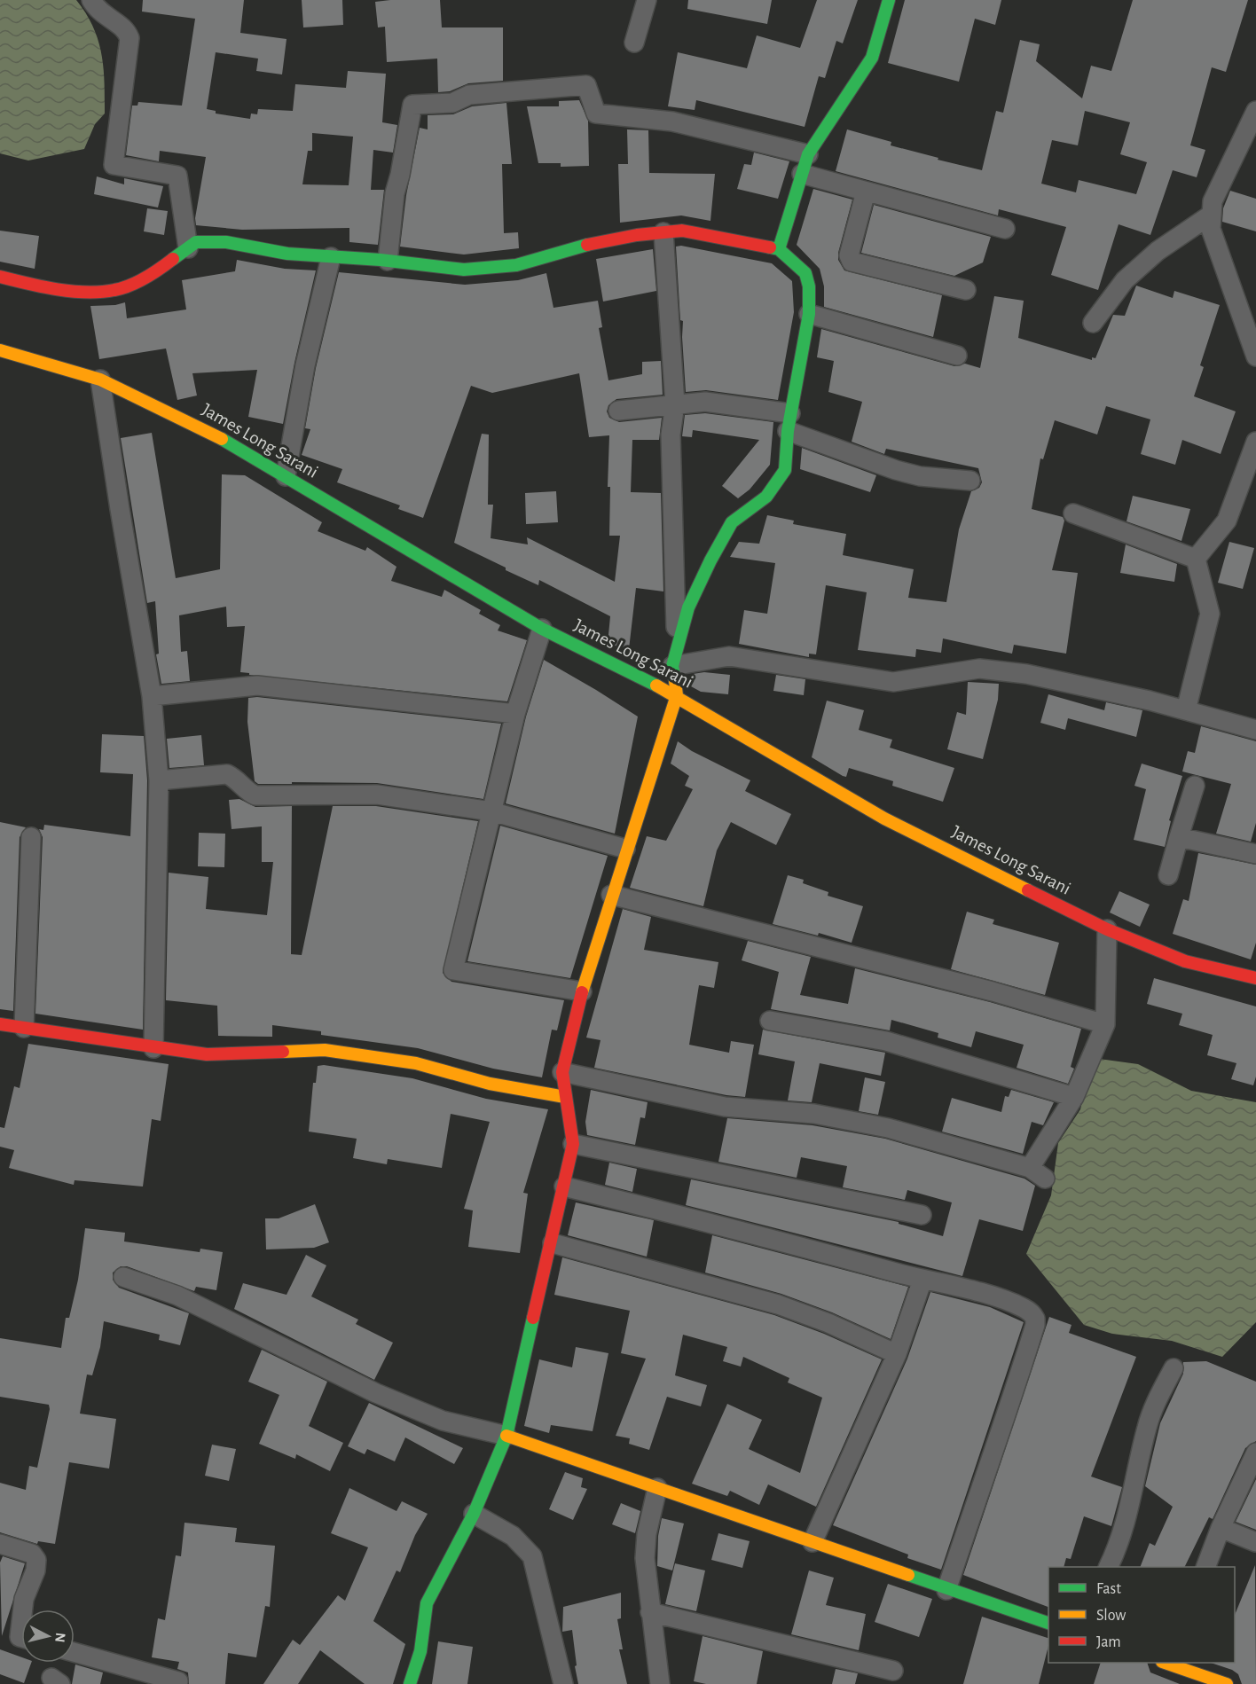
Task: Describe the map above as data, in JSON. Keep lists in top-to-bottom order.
{
  "streets": {
    "street": ["James Long Sarani"]
  },
  "legend": ["Fast", "Slow", "Jam"],
  "north": "right"
}
